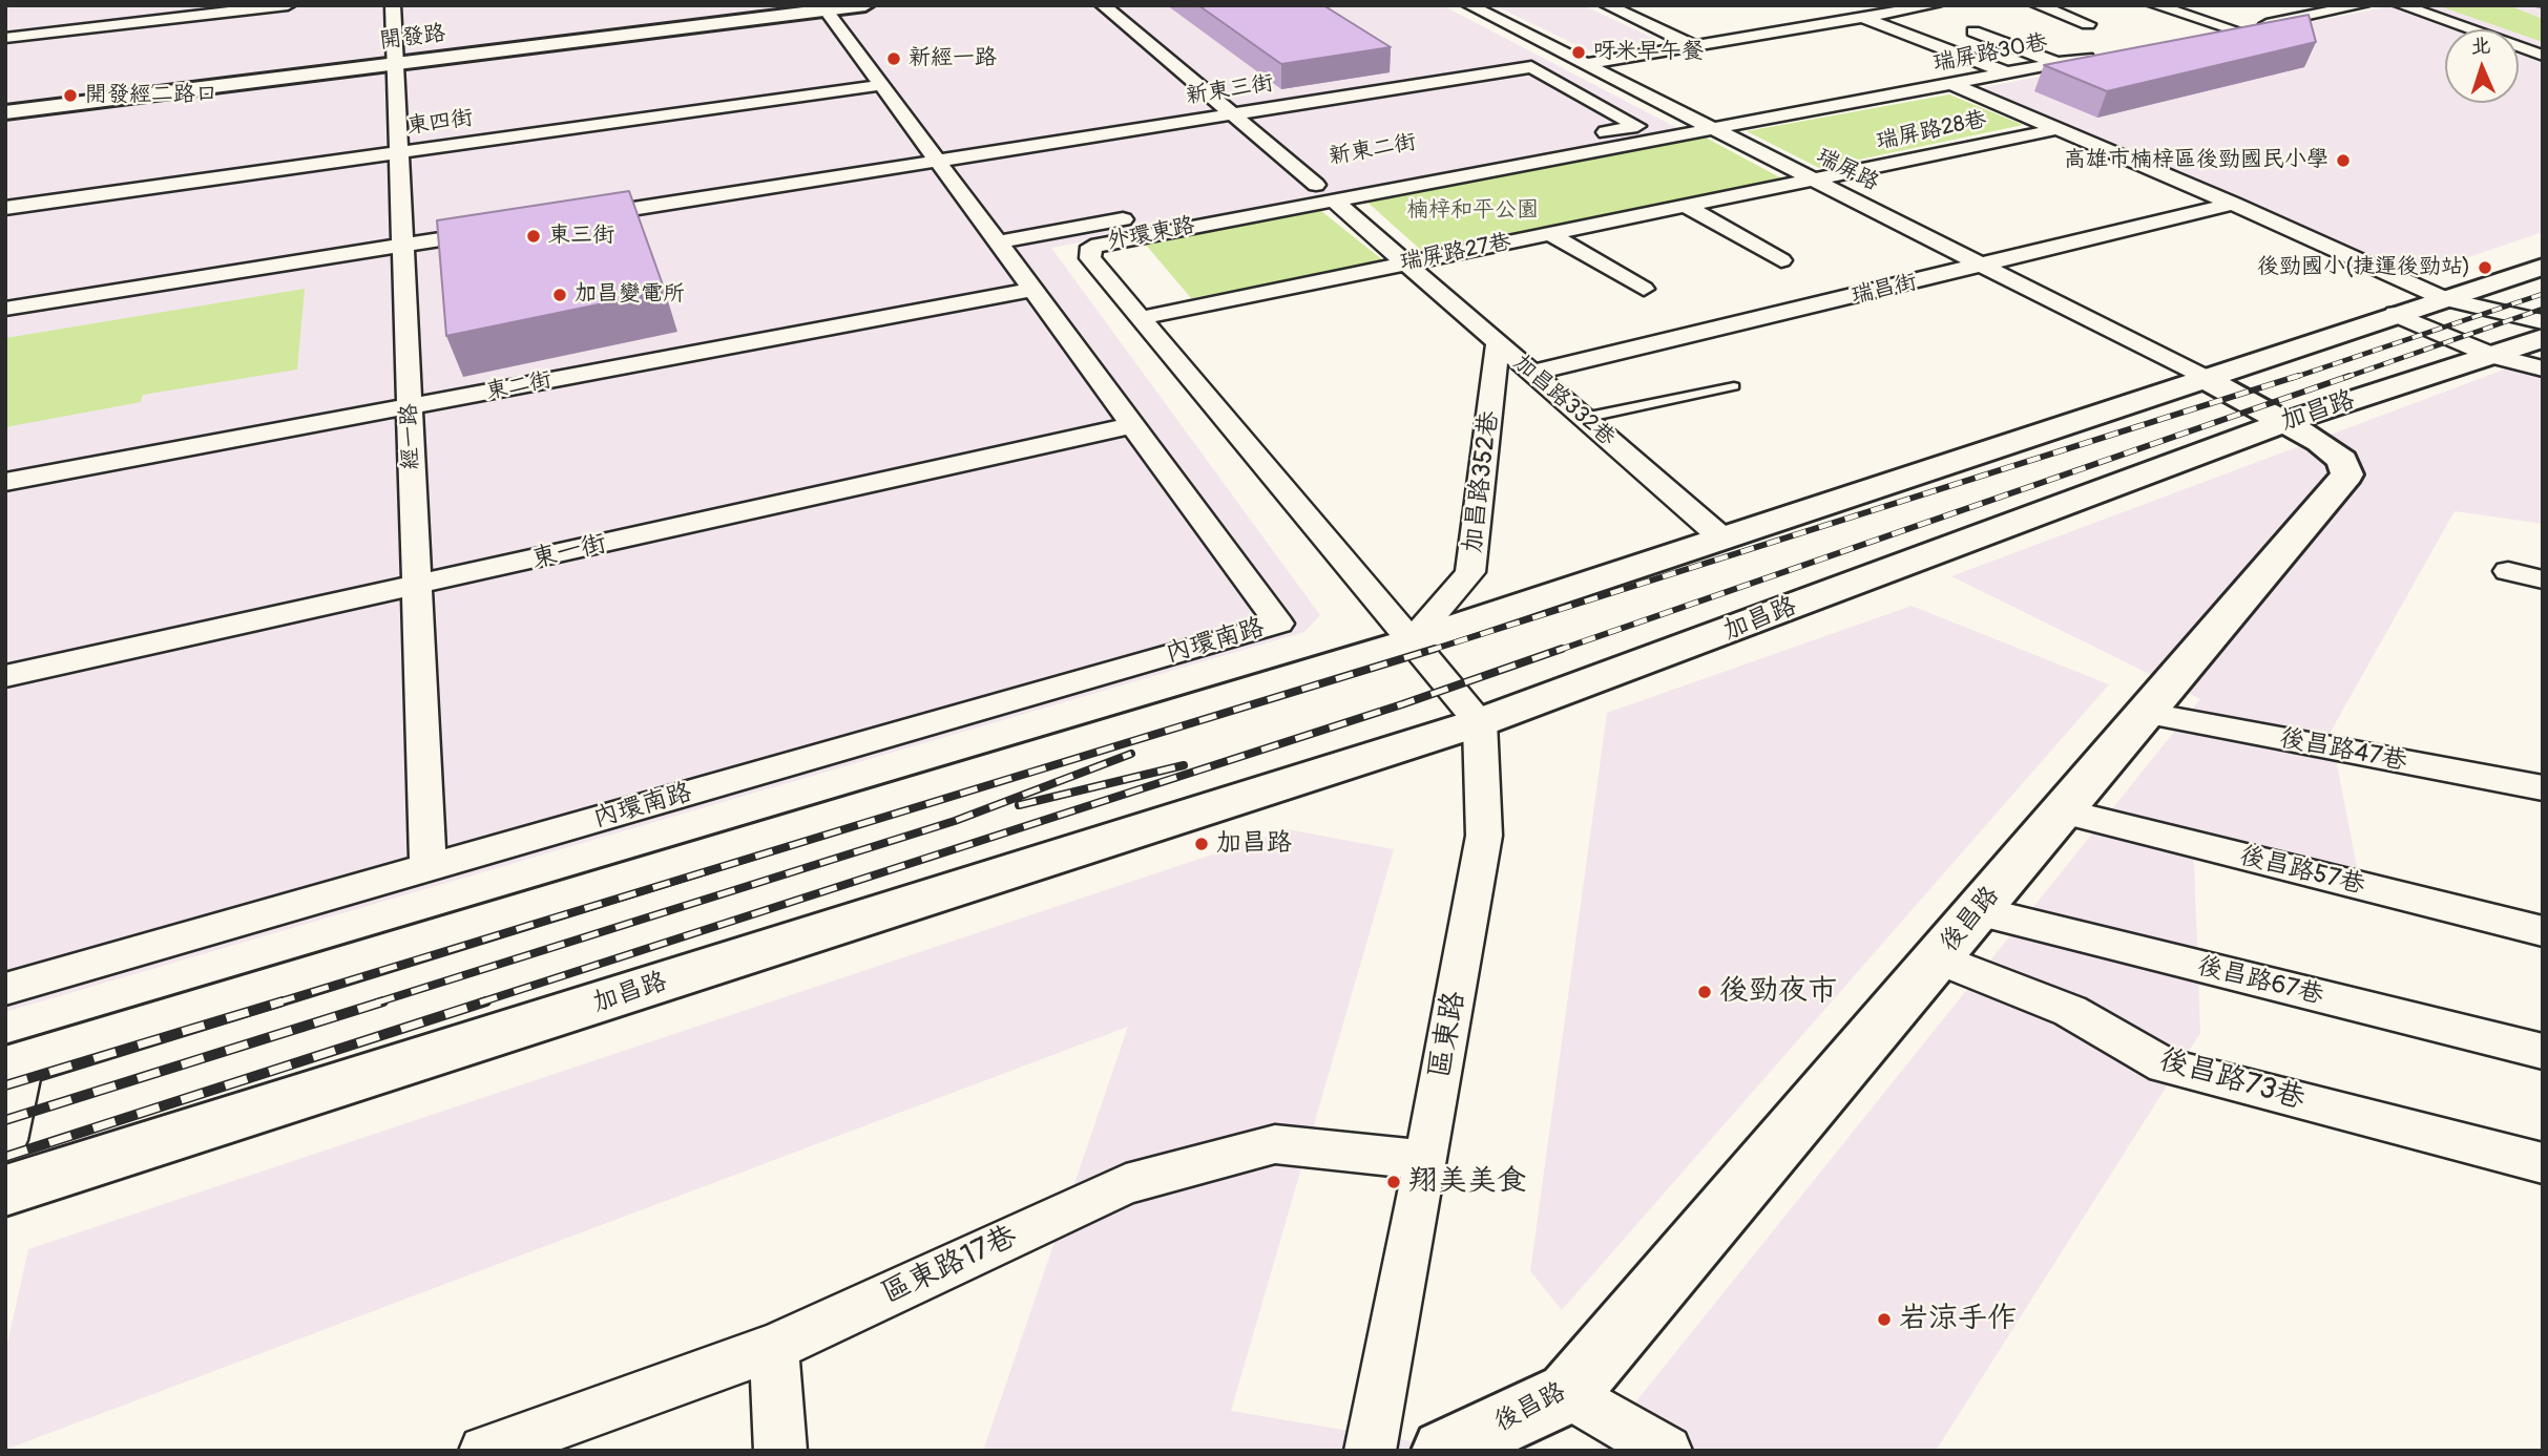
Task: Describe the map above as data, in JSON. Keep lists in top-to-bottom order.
{
  "streets": {
    "street": [
      "開發路",
      "瑞屏路30巷",
      "新東三街",
      "東四街",
      "瑞屏路28巷",
      "新東二街",
      "瑞屏路",
      "外環東路",
      "瑞屏路27巷",
      "瑞昌街",
      "東二街",
      "加昌路332巷",
      "加昌路",
      "經一路",
      "加昌路352巷",
      "東一街",
      "內環南路",
      "後昌路47巷",
      "後昌路57巷",
      "後昌路",
      "後昌路67巷",
      "區東路",
      "後昌路73巷",
      "區東路17巷"
    ]
  },
  "crossings": [
    ["開發路", "經一路"],
    ["瑞屏路30巷", "瑞屏路"],
    ["瑞屏路30巷", "外環東路"],
    ["新東三街", "新東二街"],
    ["東四街", "經一路"],
    ["瑞屏路28巷", "瑞屏路"],
    ["瑞屏路28巷", "瑞屏路27巷"],
    ["瑞屏路", "外環東路"],
    ["瑞屏路", "瑞屏路27巷"],
    ["瑞屏路", "瑞昌街"],
    ["瑞屏路", "後昌路"],
    ["外環東路", "瑞屏路27巷"],
    ["外環東路", "加昌路352巷"],
    ["瑞屏路27巷", "加昌路332巷"],
    ["瑞昌街", "加昌路332巷"],
    ["東二街", "經一路"],
    ["加昌路332巷", "加昌路352巷"],
    ["加昌路", "後昌路"],
    ["加昌路", "區東路"],
    ["經一路", "東一街"],
    ["經一路", "內環南路"],
    ["東一街", "內環南路"],
    ["後昌路47巷", "後昌路"],
    ["後昌路57巷", "後昌路"],
    ["後昌路", "後昌路67巷"],
    ["後昌路", "後昌路73巷"],
    ["區東路", "區東路17巷"]
  ],
  "parks": ["楠梓和平公園"],
  "places": [
    "呀米早午餐",
    "新經一路",
    "開發經二路口",
    "高雄市楠梓區後勁國民小學",
    "東三街",
    "後勁國小(捷運後勁站)",
    "加昌變電所",
    "加昌路",
    "後勁夜市",
    "翔美美食",
    "岩涼手作"
  ],
  "north": "top"
}
